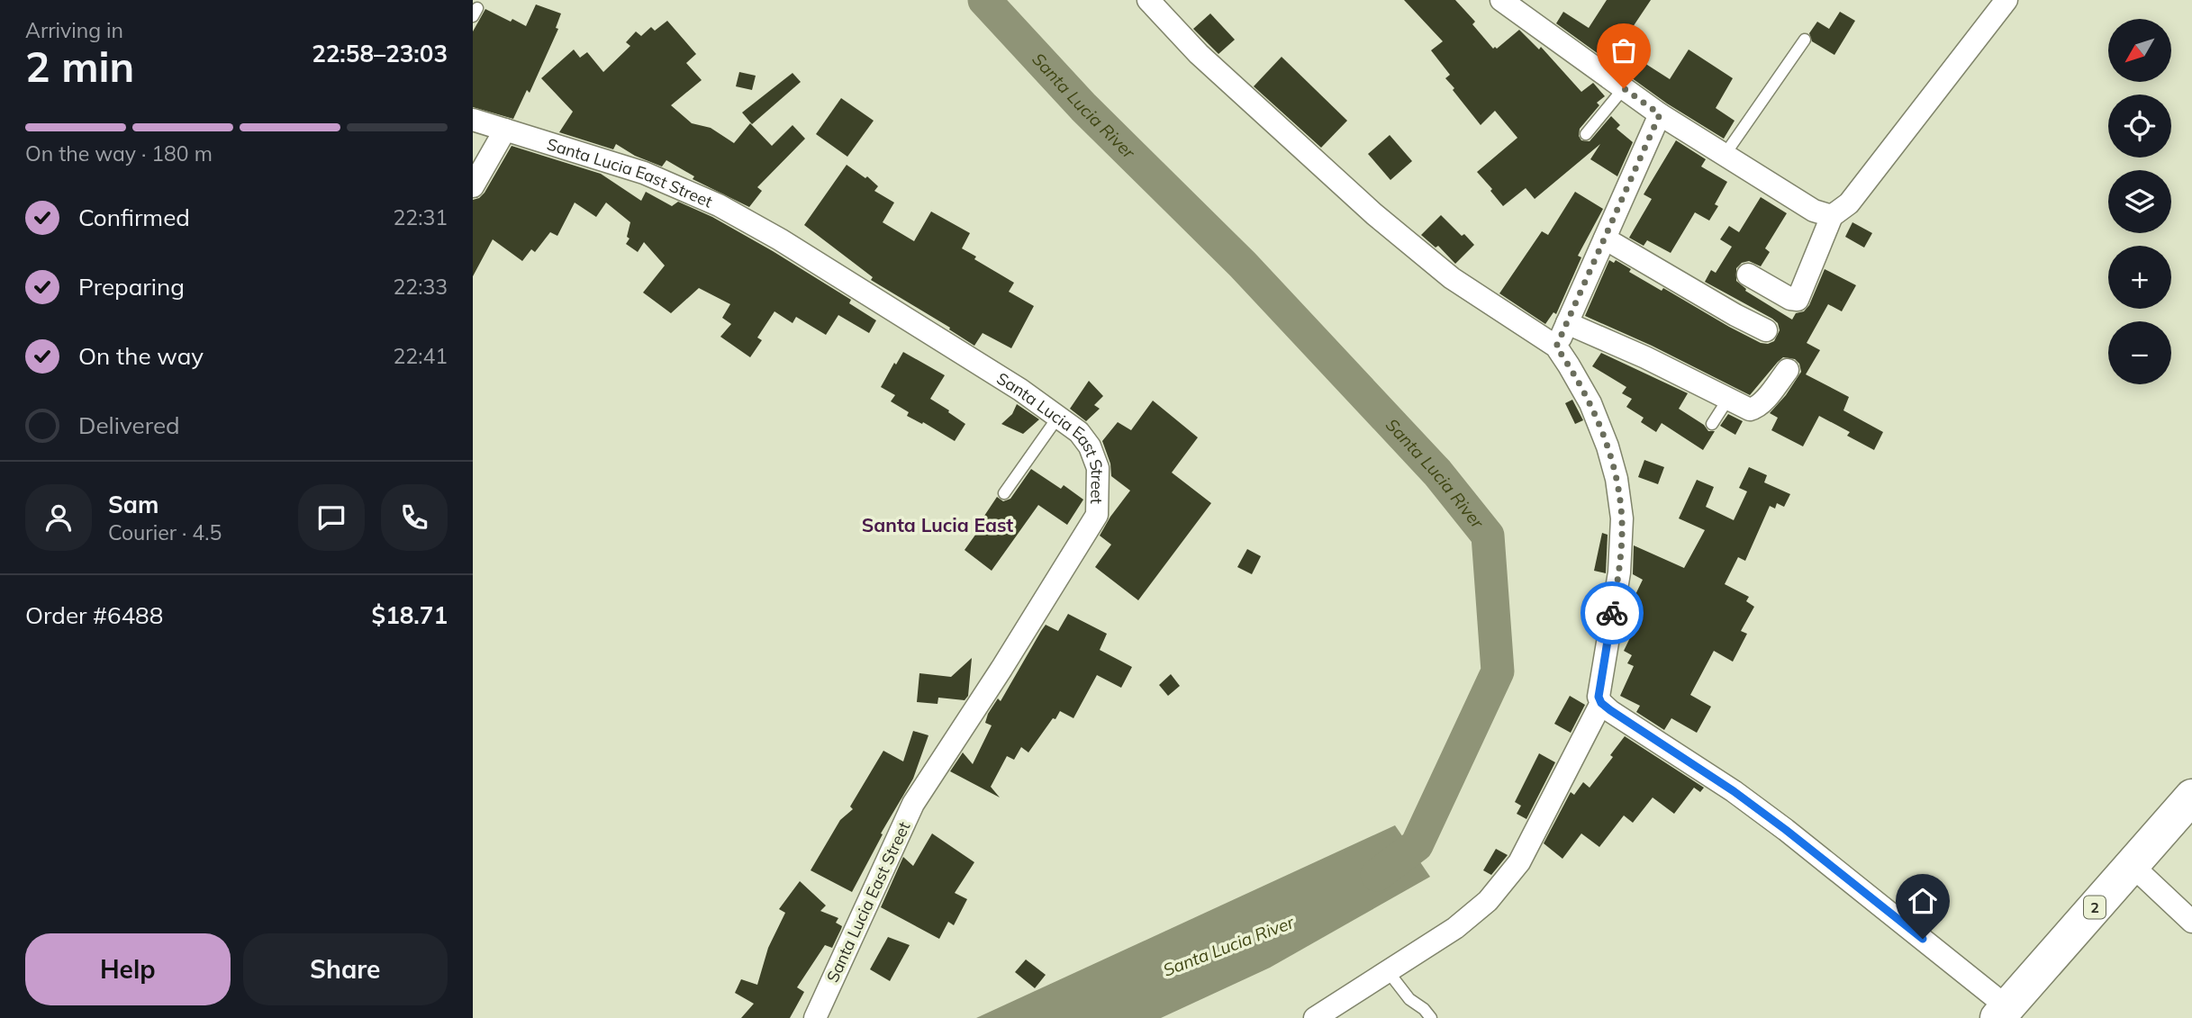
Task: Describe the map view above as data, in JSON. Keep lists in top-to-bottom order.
{
  "streets": {
    "highway": ["2"],
    "street": ["Santa Lucia East Street"]
  },
  "districts": ["Santa Lucia East"],
  "water": ["Santa Lucia River"],
  "north": "bottom left",
  "page": {
    "heading": ["2 min", "Arriving in", "22:58–23:03"],
    "panel": [
      "Sam",
      "Courier · 4.5",
      "Order #6488",
      "$18.71"
    ],
    "map_buttons": ["+", "−"],
    "bar": "On the way · 180 m",
    "list": [
      ["Confirmed", "22:31"],
      ["Preparing", "22:33"],
      ["On the way", "22:41"],
      "Delivered"
    ],
    "buttons": ["Help", "Share"]
  }
}
